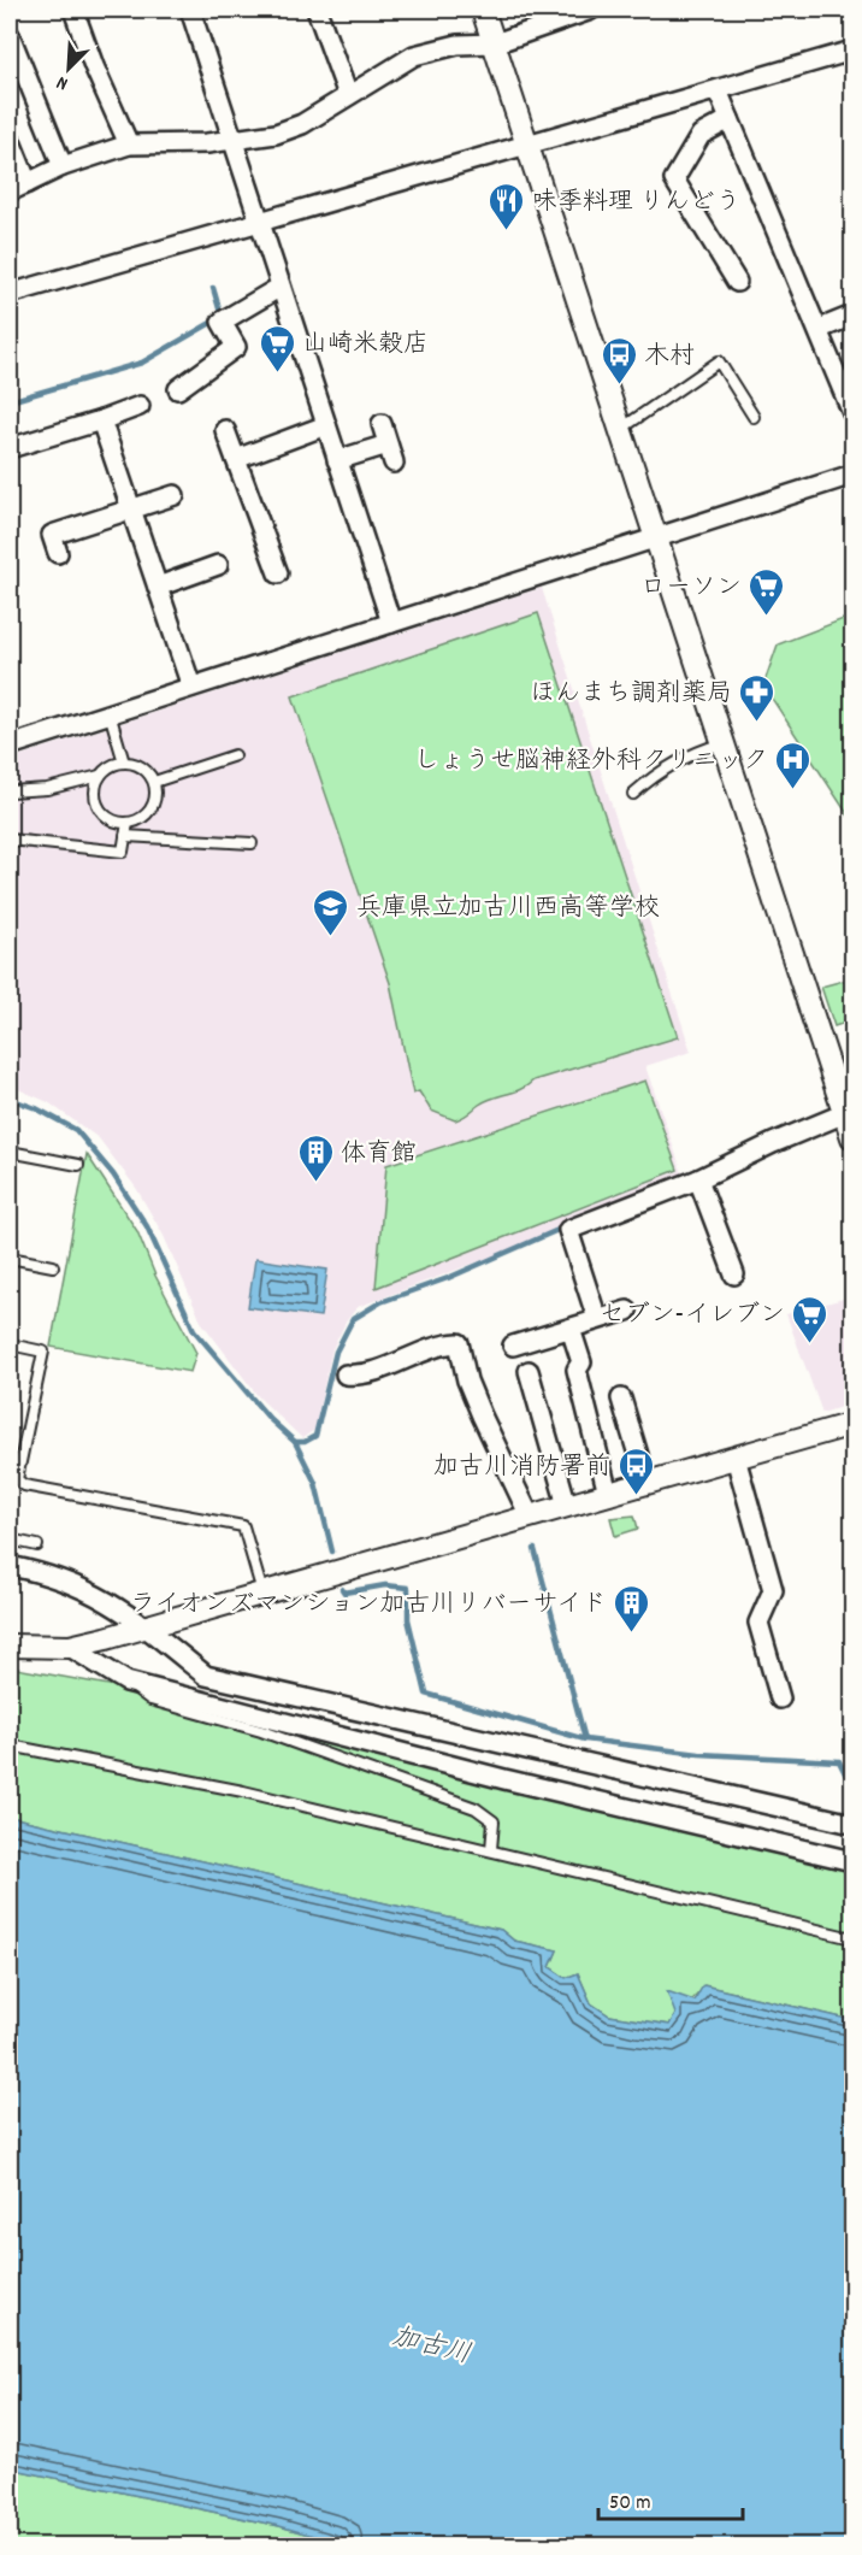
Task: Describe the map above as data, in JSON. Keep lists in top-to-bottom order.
{
  "water": ["加古川"],
  "places": {
    "restaurant": ["味季料理 りんどう"],
    "supermarket": ["山崎米穀店", "ローソン", "セブン-イレブン"],
    "bus stop": ["木村", "加古川消防署前"],
    "pharmacy": ["ほんまち調剤薬局"],
    "hospital": ["しょうせ脳神経外科クリニック"],
    "school or university": ["兵庫県立加古川西高等学校"],
    "building": ["体育館", "ライオンズマンション加古川リバーサイド"]
  },
  "scale_bar": "50 m",
  "north": "bottom left"
}
